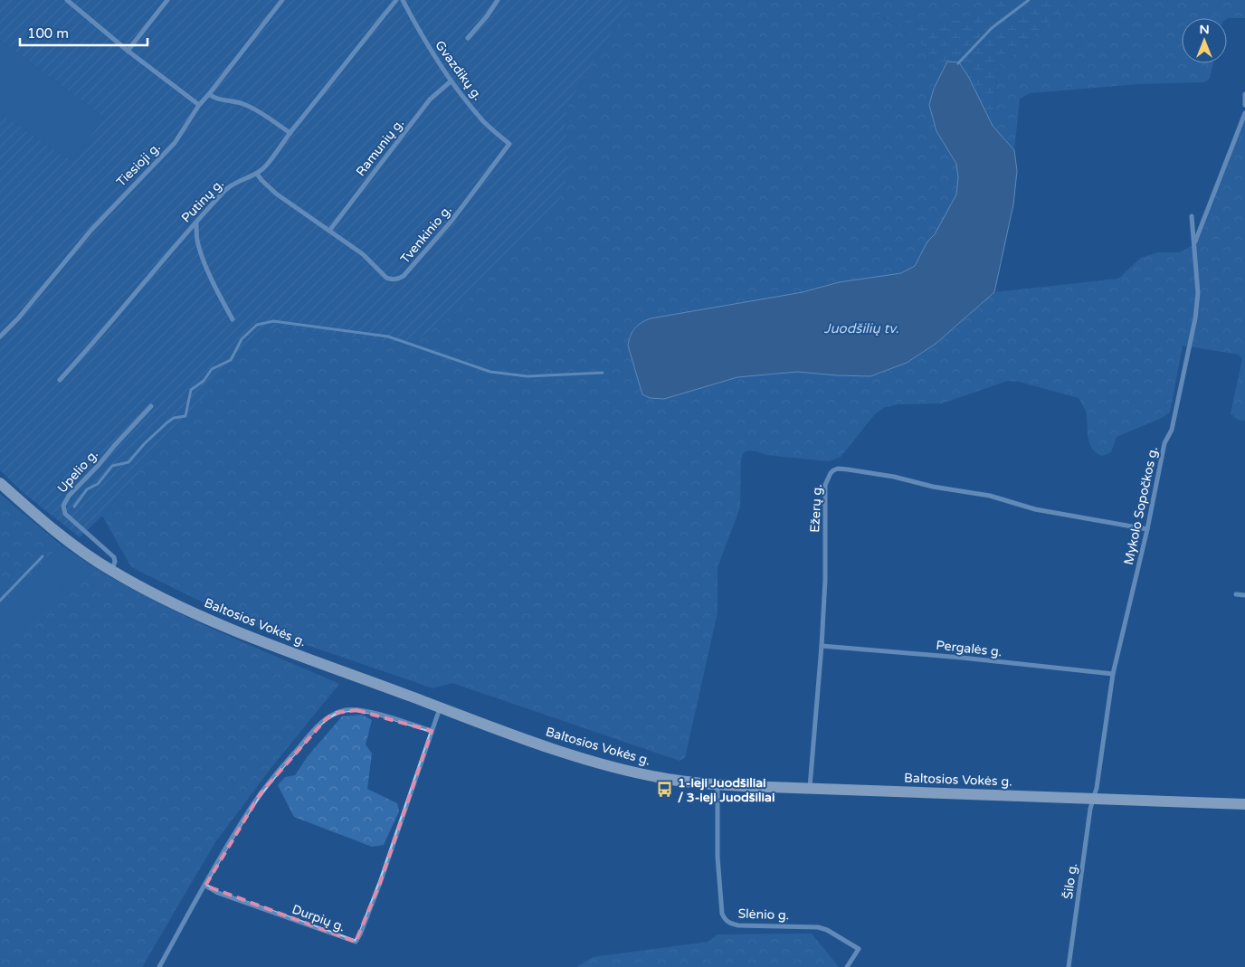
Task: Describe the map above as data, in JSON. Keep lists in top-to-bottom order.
{
  "streets": {
    "main road": ["Baltosios Vokės g."],
    "street": [
      "Gvazdikų g.",
      "Ramunių g.",
      "Tiesioji g.",
      "Putinų g.",
      "Tvenkinio g.",
      "Upelio g.",
      "Mykolo Sopočkos g.",
      "Ežerų g.",
      "Pergalės g.",
      "Šilo g.",
      "Slėnio g.",
      "Durpių g."
    ]
  },
  "crossings": [
    ["Gvazdikų g.", "Ramunių g."],
    ["Gvazdikų g.", "Tvenkinio g."],
    ["Ramunių g.", "Tvenkinio g."],
    ["Putinų g.", "Tvenkinio g."],
    ["Upelio g.", "Baltosios Vokės g."],
    ["Mykolo Sopočkos g.", "Ežerų g."],
    ["Mykolo Sopočkos g.", "Baltosios Vokės g."],
    ["Mykolo Sopočkos g.", "Pergalės g."],
    ["Mykolo Sopočkos g.", "Šilo g."],
    ["Ežerų g.", "Baltosios Vokės g."],
    ["Ežerų g.", "Pergalės g."],
    ["Baltosios Vokės g.", "Šilo g."],
    ["Baltosios Vokės g.", "Slėnio g."],
    ["Baltosios Vokės g.", "Durpių g."]
  ],
  "water": ["Juodšilių tv."],
  "places": {
    "bus stop": ["1-ieji Juodšiliai / 3-ieji Juodšiliai"]
  },
  "scale_bar": "100 m",
  "north": "top"
}
